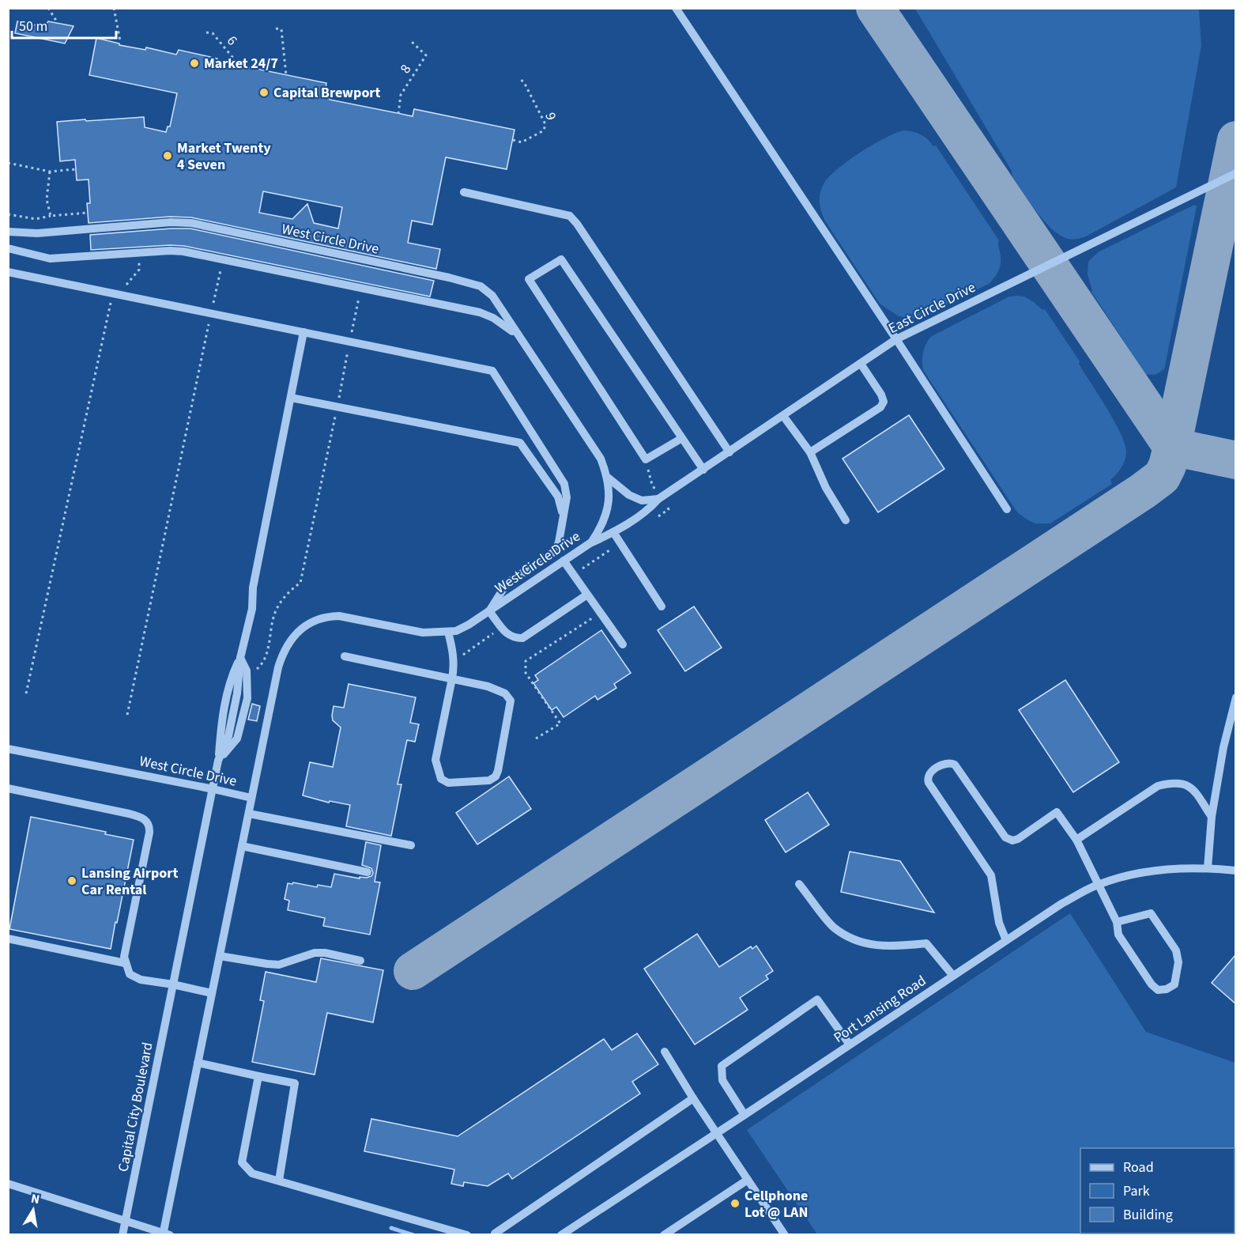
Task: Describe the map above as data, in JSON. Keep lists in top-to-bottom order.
{
  "streets": {
    "street": [
      "West Circle Drive",
      "East Circle Drive",
      "Port Lansing Road",
      "Capital City Boulevard"
    ],
    "path": ["6", "8", "9"]
  },
  "crossings": [
    ["West Circle Drive", "East Circle Drive"],
    ["West Circle Drive", "Capital City Boulevard"]
  ],
  "places": [
    "Market 24/7",
    "Capital Brewport",
    "Market Twenty 4 Seven",
    "Lansing Airport Car Rental",
    "Cellphone Lot @ LAN"
  ],
  "legend": ["Road", "Park", "Building"],
  "scale_bar": "50 m",
  "north": "top"
}
